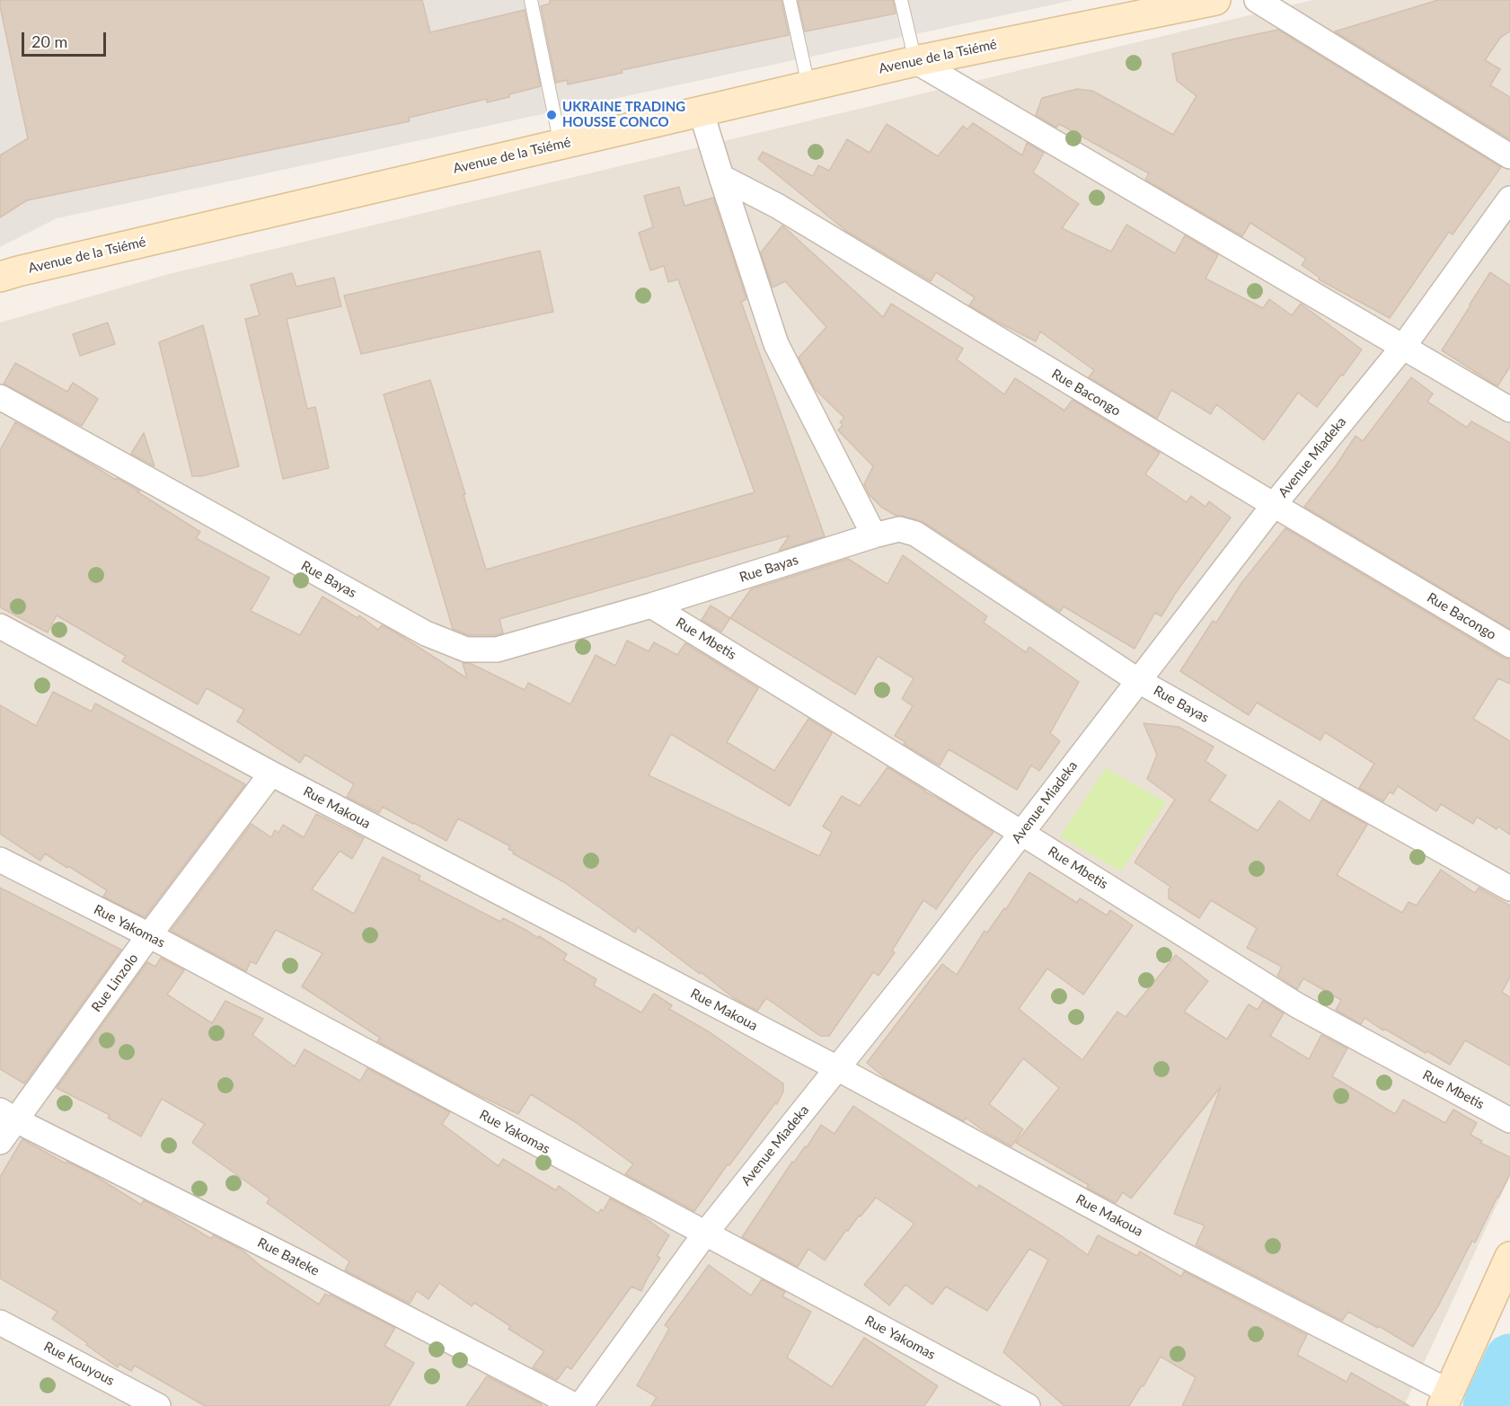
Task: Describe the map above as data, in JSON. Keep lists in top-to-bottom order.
{
  "streets": {
    "main road": ["Avenue de la Tsiémé"],
    "street": [
      "Rue Bacongo",
      "Avenue Miadeka",
      "Rue Bayas",
      "Rue Mbetis",
      "Rue Makoua",
      "Rue Yakomas",
      "Rue Linzolo",
      "Rue Bateke",
      "Rue Kouyous"
    ]
  },
  "crossings": [
    ["Rue Bacongo", "Avenue Miadeka"],
    ["Avenue Miadeka", "Rue Bayas"],
    ["Avenue Miadeka", "Rue Mbetis"],
    ["Avenue Miadeka", "Rue Makoua"],
    ["Avenue Miadeka", "Rue Yakomas"],
    ["Rue Bayas", "Rue Mbetis"],
    ["Rue Makoua", "Rue Linzolo"],
    ["Rue Yakomas", "Rue Linzolo"],
    ["Rue Linzolo", "Rue Bateke"]
  ],
  "places": ["UKRAINE TRADING HOUSSE CONCO"],
  "scale_bar": "20 m"
}
